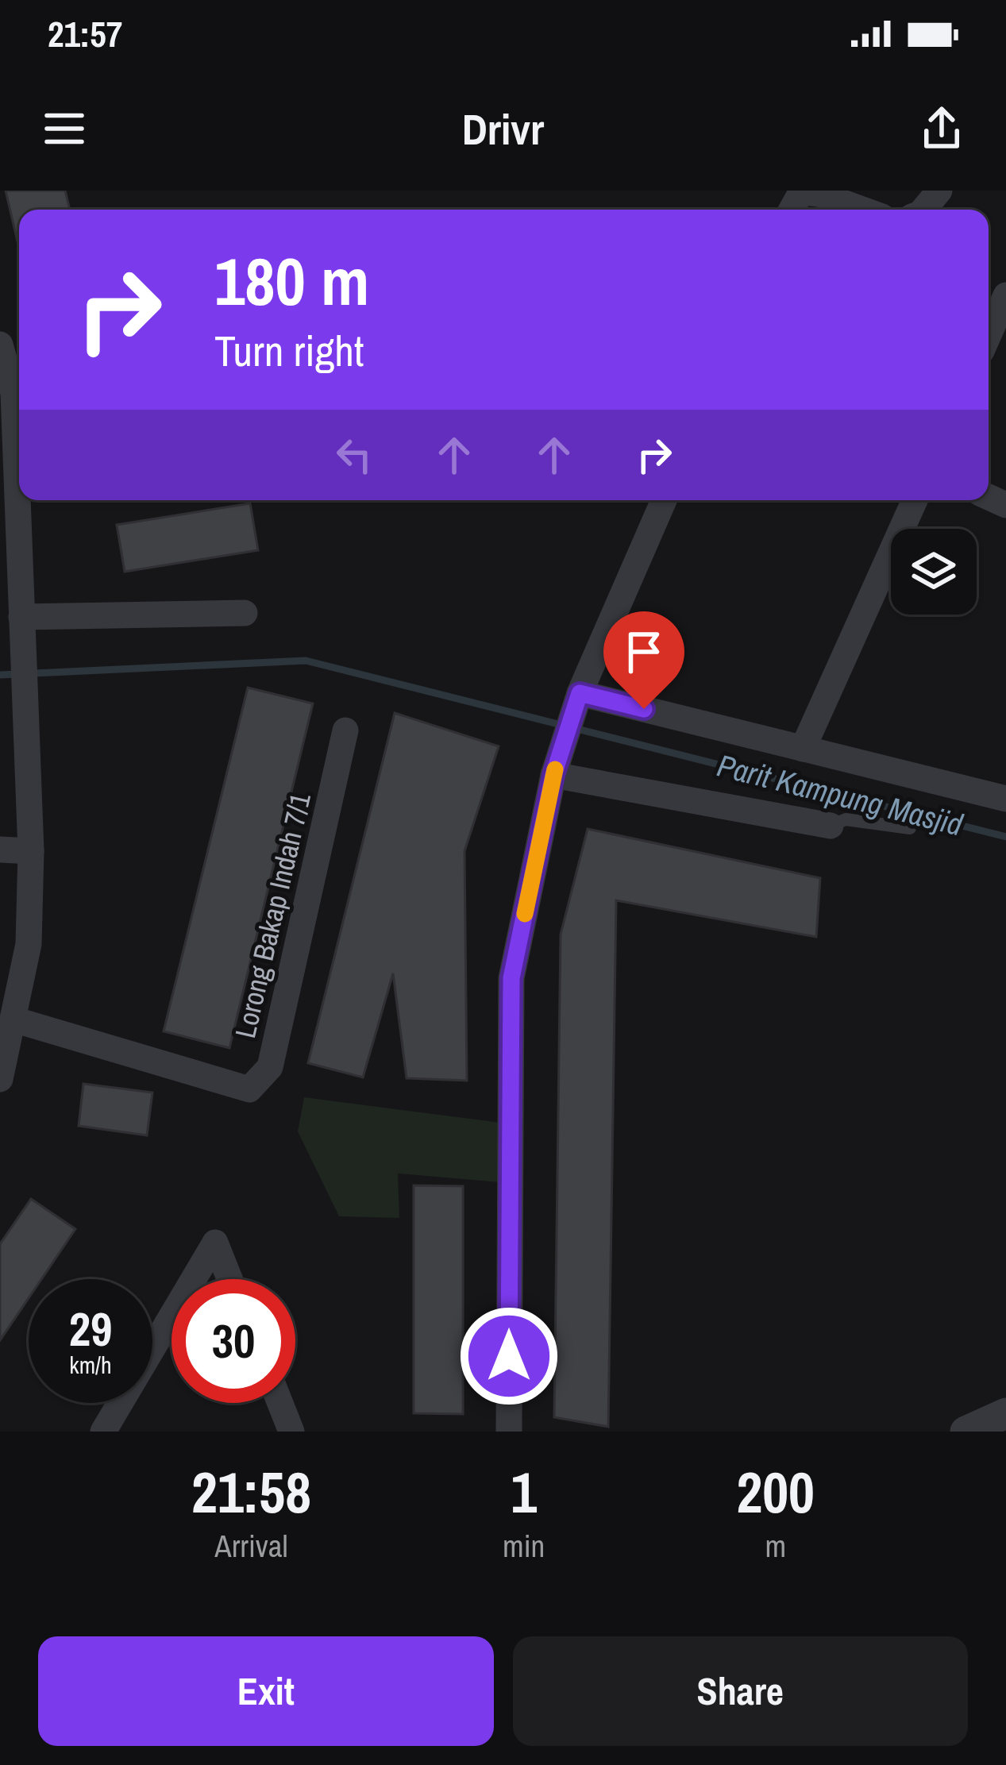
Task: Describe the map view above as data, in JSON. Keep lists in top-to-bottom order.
{
  "streets": {
    "street": ["Lorong Bakap Indah 7/1"]
  },
  "water": ["Parit Kampung Masjid"],
  "page": {
    "status": "21:57",
    "header": "Drivr",
    "turn": ["180 m", "Turn right"],
    "speed": "29 km/h",
    "limit": "30",
    "eta": [
      "21:58",
      "Arrival",
      "1",
      "min",
      "200",
      "m"
    ],
    "buttons": ["Exit", "Share"]
  }
}
